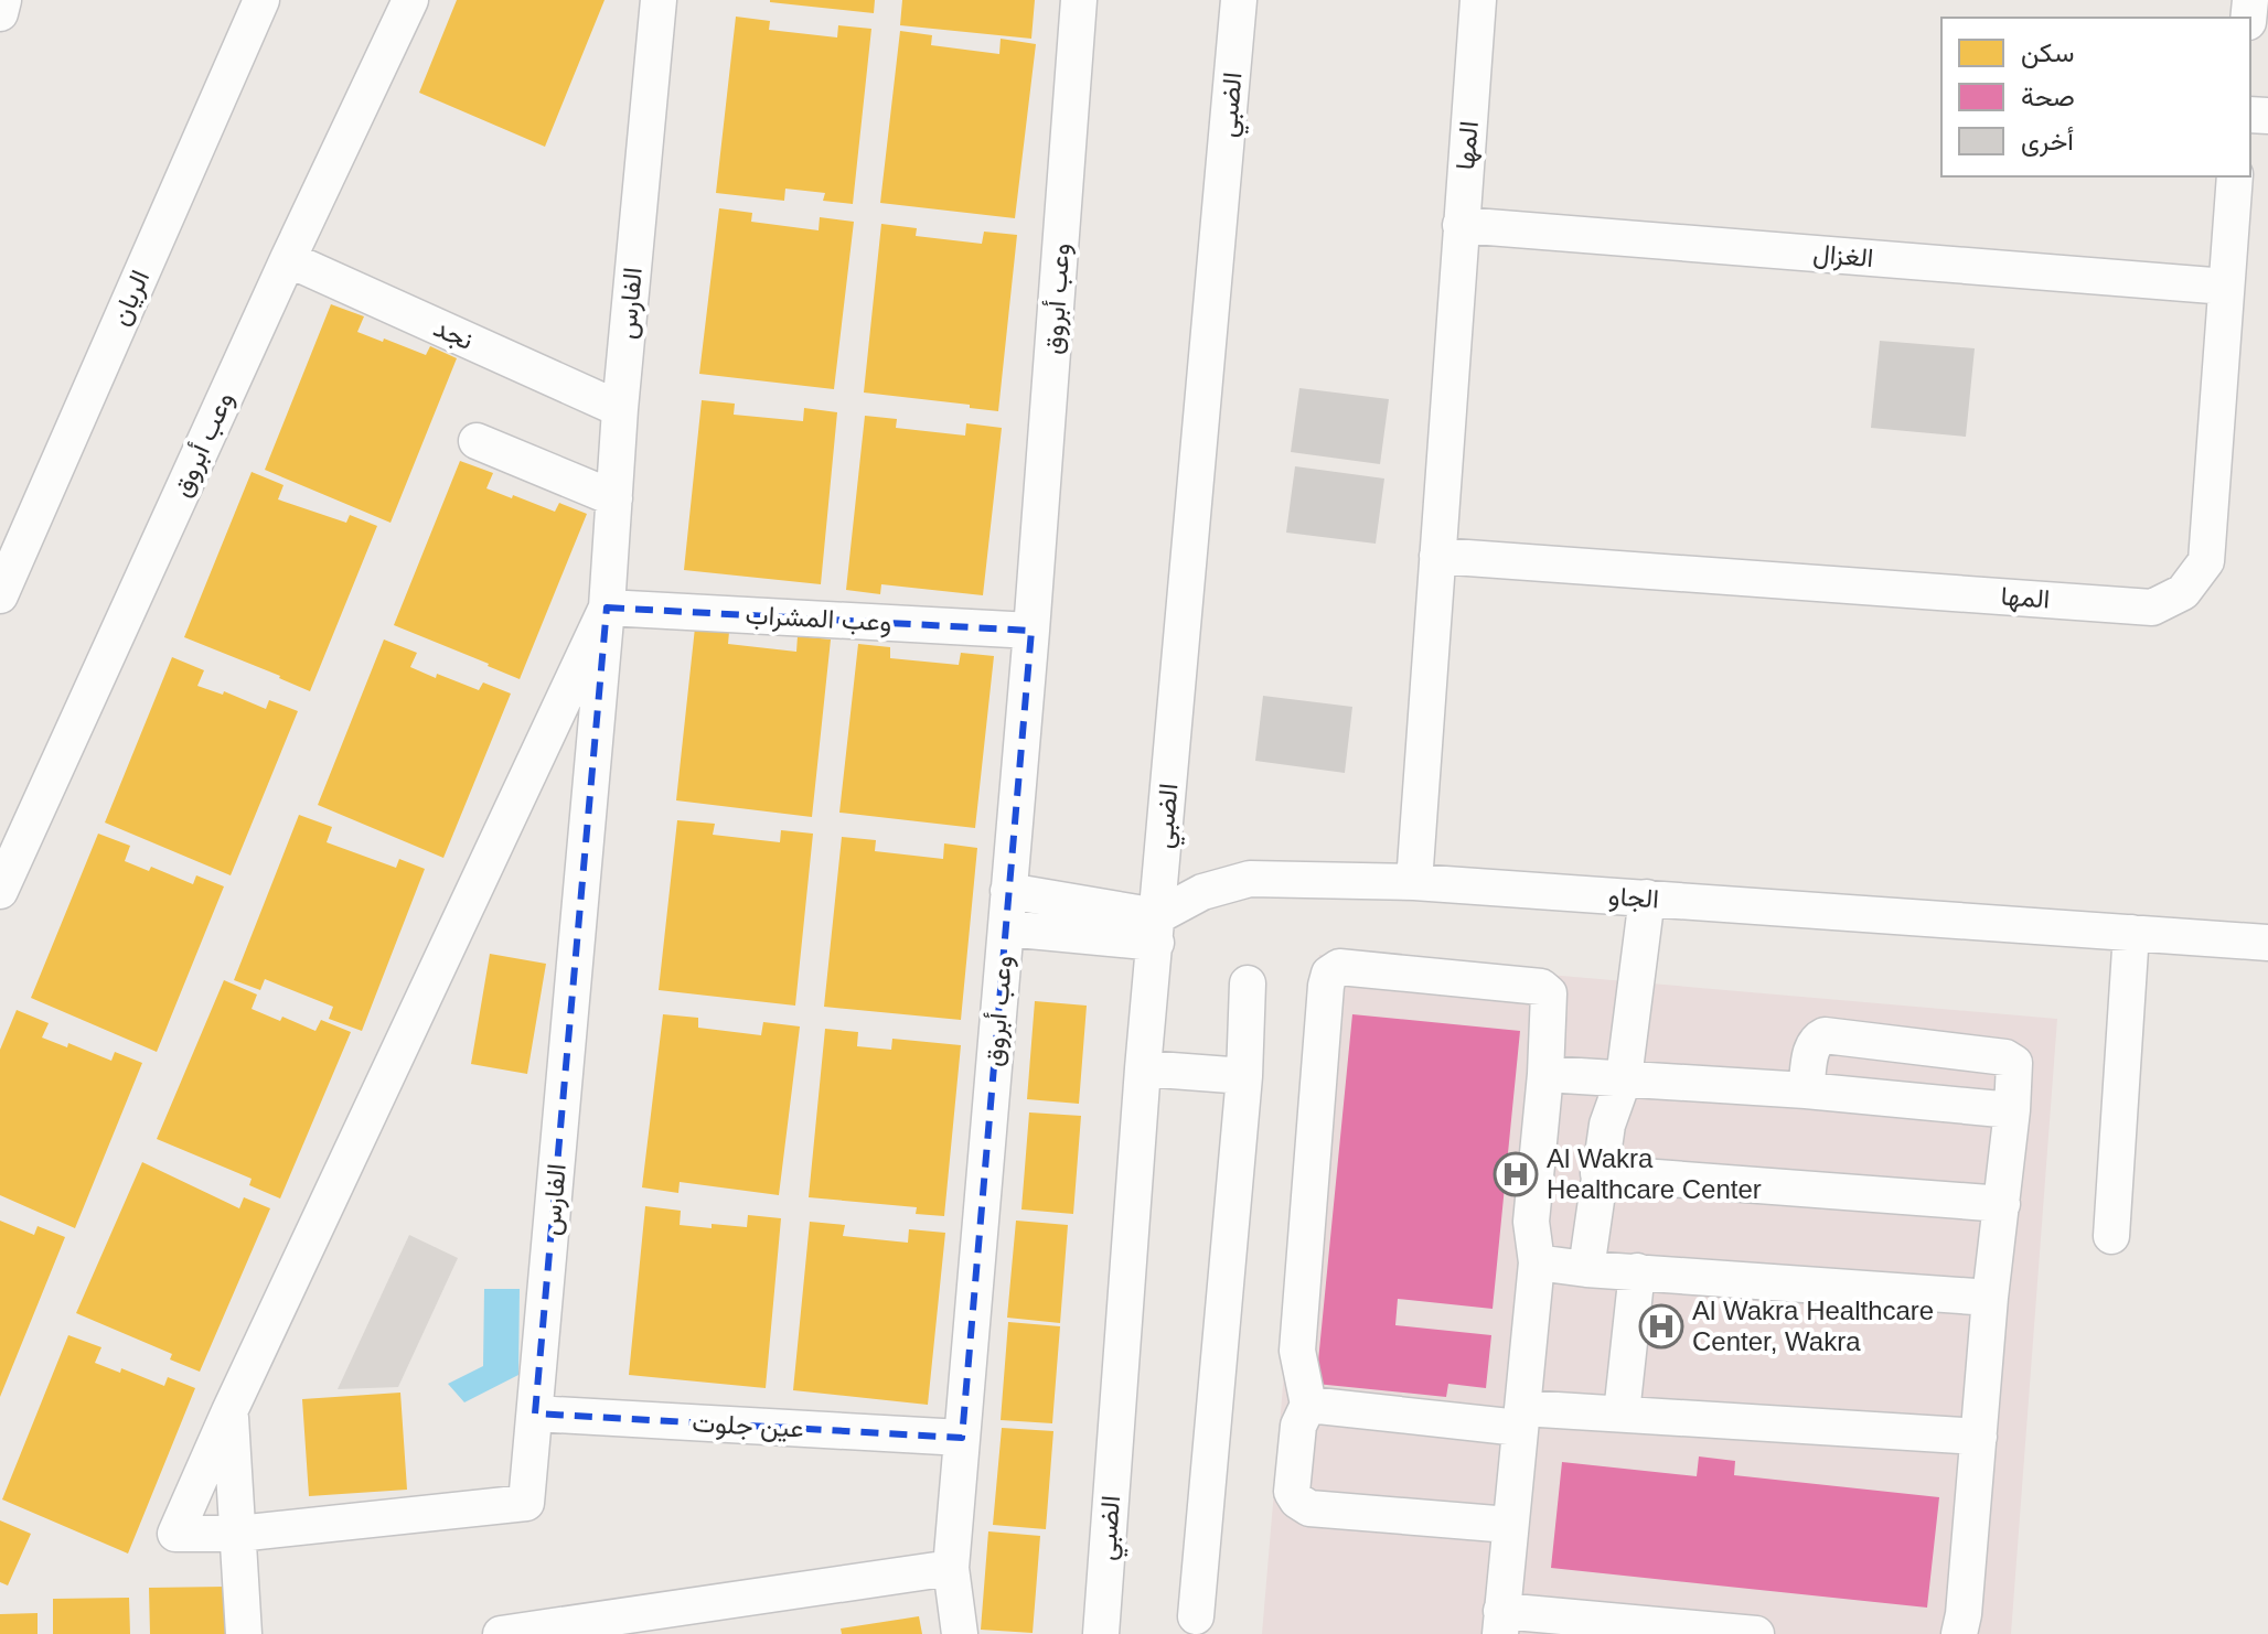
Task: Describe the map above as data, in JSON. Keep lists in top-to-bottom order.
{
  "streets": {
    "street": [
      "الضبي",
      "المها",
      "الغزال",
      "الريان",
      "وعب أبروق",
      "الفارس",
      "نجد",
      "وعب المشراب",
      "الجاو",
      "عين جلوت"
    ]
  },
  "crossings": [
    ["الضبي", "الجاو"],
    ["المها", "الغزال"],
    ["المها", "الجاو"],
    ["وعب أبروق", "نجد"],
    ["وعب أبروق", "وعب المشراب"],
    ["وعب أبروق", "عين جلوت"],
    ["الفارس", "نجد"],
    ["الفارس", "وعب المشراب"],
    ["الفارس", "عين جلوت"]
  ],
  "places": {
    "hospital": ["Al Wakra Healthcare Center", "Al Wakra Healthcare Center, Wakra"]
  },
  "legend": ["سكن", "صحة", "أخرى"]
}
